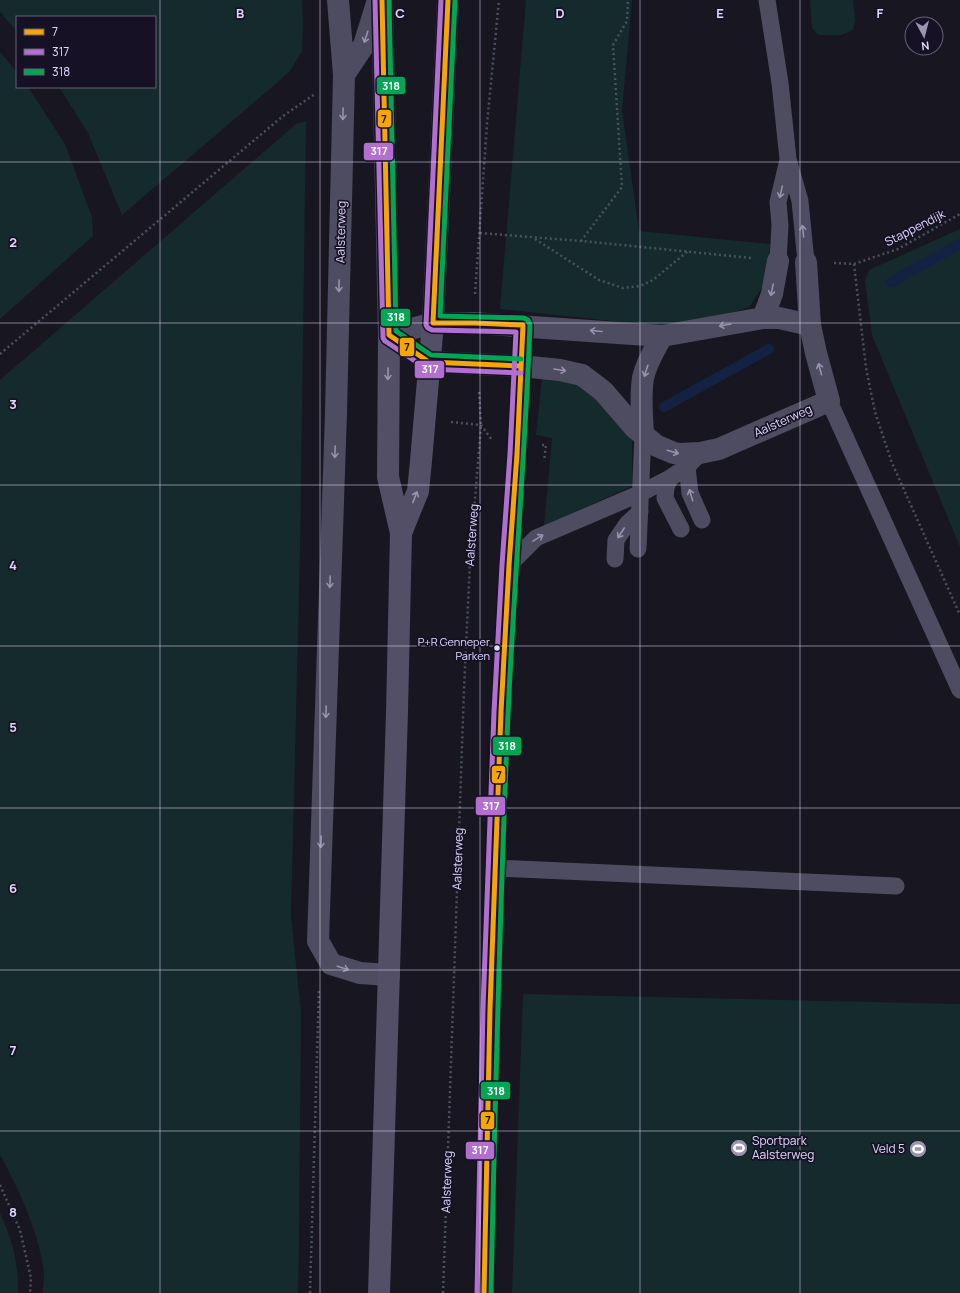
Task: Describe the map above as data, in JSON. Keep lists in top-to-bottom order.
{
  "streets": {
    "street": ["Aalsterweg"],
    "path": ["Stappendijk"]
  },
  "one_way": ["Aalsterweg"],
  "places": {
    "other": ["P+R Genneper Parken"],
    "sports": ["Sportpark Aalsterweg", "Veld 5"]
  },
  "lines": ["transit line 7", "transit line 317", "transit line 318"],
  "legend": ["7", "317", "318"],
  "north": "bottom",
  "grid": {
    "columns": [
      "B",
      "C",
      "D",
      "E",
      "F"
    ],
    "rows": [
      "2",
      "3",
      "4",
      "5",
      "6",
      "7",
      "8"
    ]
  }
}
